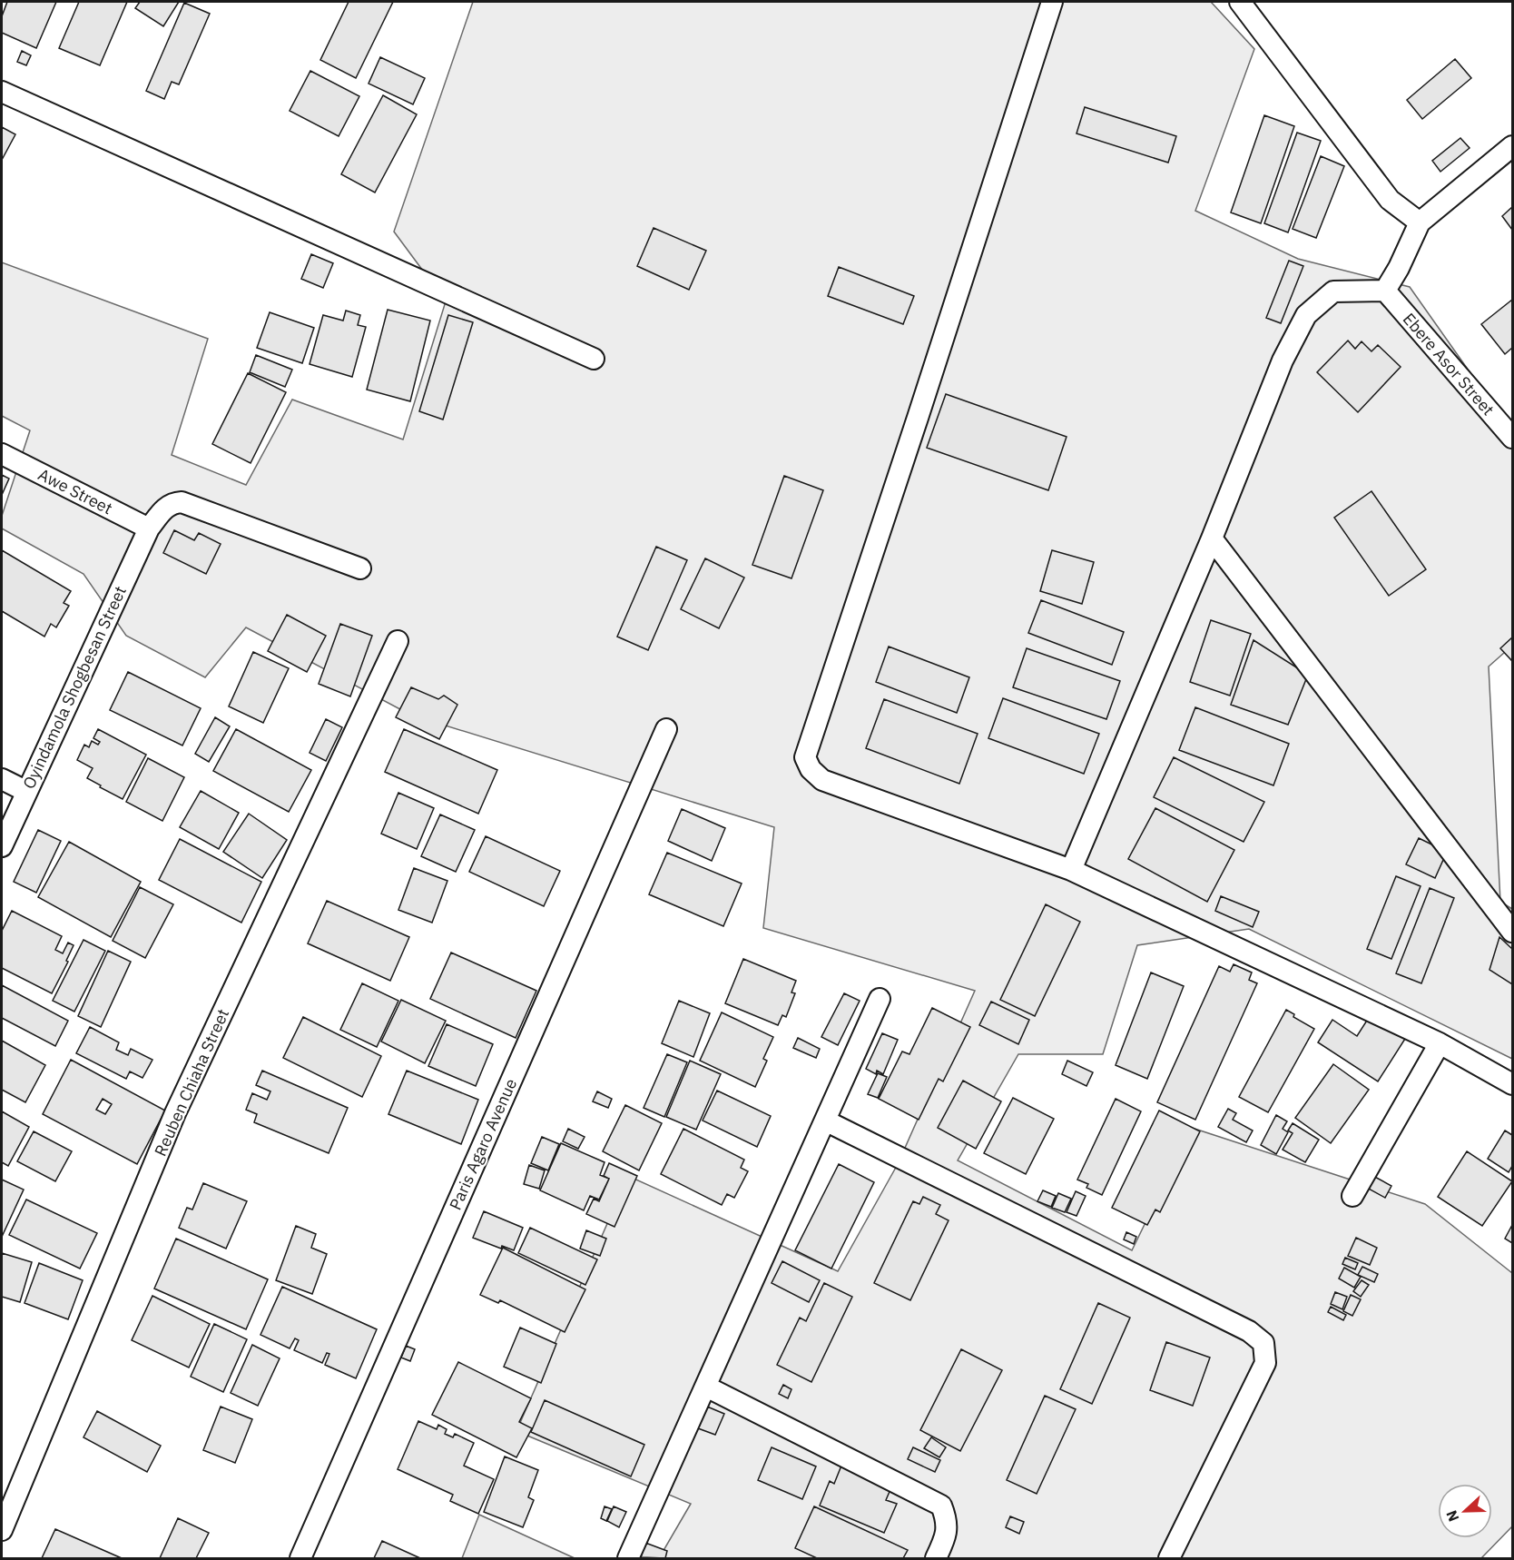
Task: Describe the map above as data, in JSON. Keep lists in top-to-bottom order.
{
  "streets": {
    "street": [
      "Ebere Asor Street",
      "Awe Street",
      "Oyindamola Shogbesan Street",
      "Reuben Chiaha Street",
      "Paris Agaro Avenue"
    ]
  },
  "crossings": [
    ["Awe Street", "Oyindamola Shogbesan Street"]
  ],
  "north": "left"
}
